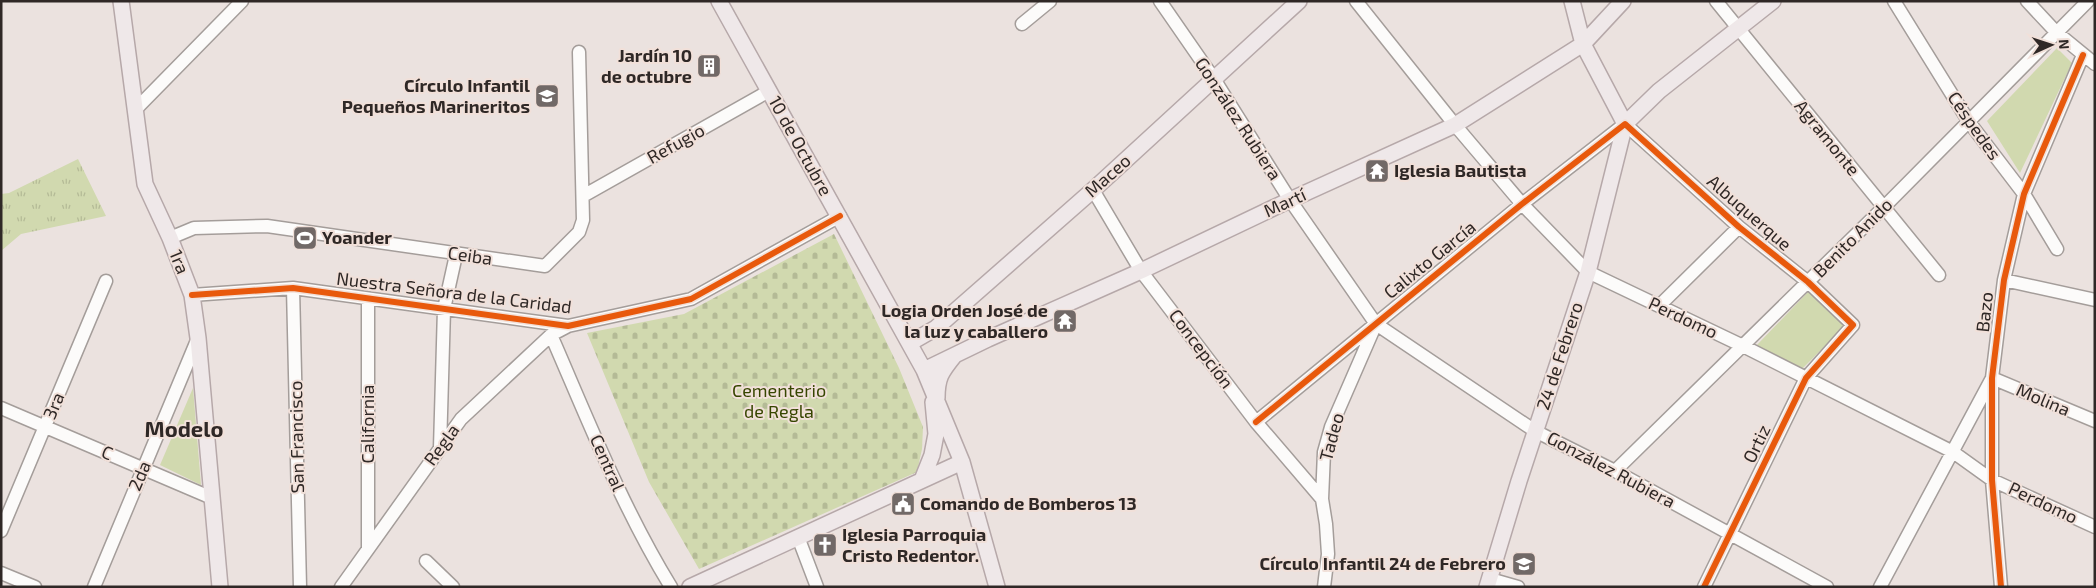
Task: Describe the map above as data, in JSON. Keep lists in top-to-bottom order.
{
  "streets": {
    "main road": [
      "10 de Octubre",
      "Maceo",
      "Martí",
      "Albuquerque",
      "Calixto García",
      "1ra",
      "24 de Febrero"
    ],
    "street": [
      "González Rubiera",
      "Céspedes",
      "Agramonte",
      "Refugio",
      "Benito Anido",
      "Ceiba",
      "Nuestra Señora de la Caridad",
      "Bazo",
      "Perdomo",
      "Concepción",
      "Molina",
      "3ra",
      "California",
      "San Francisco",
      "Tadeo",
      "Ortiz",
      "Regla",
      "C",
      "Central",
      "2da"
    ]
  },
  "crossings": [
    ["González Rubiera", "Maceo"],
    ["González Rubiera", "Martí"],
    ["González Rubiera", "Benito Anido"],
    ["González Rubiera", "Calixto García"],
    ["González Rubiera", "24 de Febrero"],
    ["González Rubiera", "Tadeo"],
    ["González Rubiera", "Ortiz"],
    ["Céspedes", "Benito Anido"],
    ["Céspedes", "Bazo"],
    ["Agramonte", "Benito Anido"],
    ["Agramonte", "Calixto García"],
    ["Refugio", "10 de Octubre"],
    ["Refugio", "Ceiba"],
    ["10 de Octubre", "Maceo"],
    ["10 de Octubre", "Martí"],
    ["10 de Octubre", "Nuestra Señora de la Caridad"],
    ["Maceo", "Concepción"],
    ["Martí", "Albuquerque"],
    ["Martí", "Perdomo"],
    ["Martí", "Concepción"],
    ["Albuquerque", "Benito Anido"],
    ["Albuquerque", "Calixto García"],
    ["Albuquerque", "24 de Febrero"],
    ["Albuquerque", "Ortiz"],
    ["Benito Anido", "Perdomo"],
    ["Ceiba", "1ra"],
    ["Calixto García", "Perdomo"],
    ["Calixto García", "Concepción"],
    ["Calixto García", "24 de Febrero"],
    ["Calixto García", "Tadeo"],
    ["1ra", "Nuestra Señora de la Caridad"],
    ["1ra", "C"],
    ["1ra", "2da"],
    ["Nuestra Señora de la Caridad", "California"],
    ["Nuestra Señora de la Caridad", "San Francisco"],
    ["Nuestra Señora de la Caridad", "Regla"],
    ["Bazo", "Perdomo"],
    ["Bazo", "Molina"],
    ["Perdomo", "24 de Febrero"],
    ["Perdomo", "Ortiz"],
    ["Concepción", "Tadeo"],
    ["3ra", "C"],
    ["California", "Regla"],
    ["Regla", "Central"],
    ["C", "2da"]
  ],
  "districts": ["Modelo"],
  "parks": ["Cementerio de Regla"],
  "places": {
    "building": ["Jardín 10 de octubre"],
    "school or university": ["Círculo Infantil Pequeños Marineritos", "Círculo Infantil 24 de Febrero"],
    "temple": ["Iglesia Bautista", "Logia Orden José de la luz y caballero"],
    "sports": ["Yoander"],
    "public building": ["Comando de Bomberos 13"],
    "church": ["Iglesia Parroquia Cristo Redentor."]
  },
  "north": "right"
}
